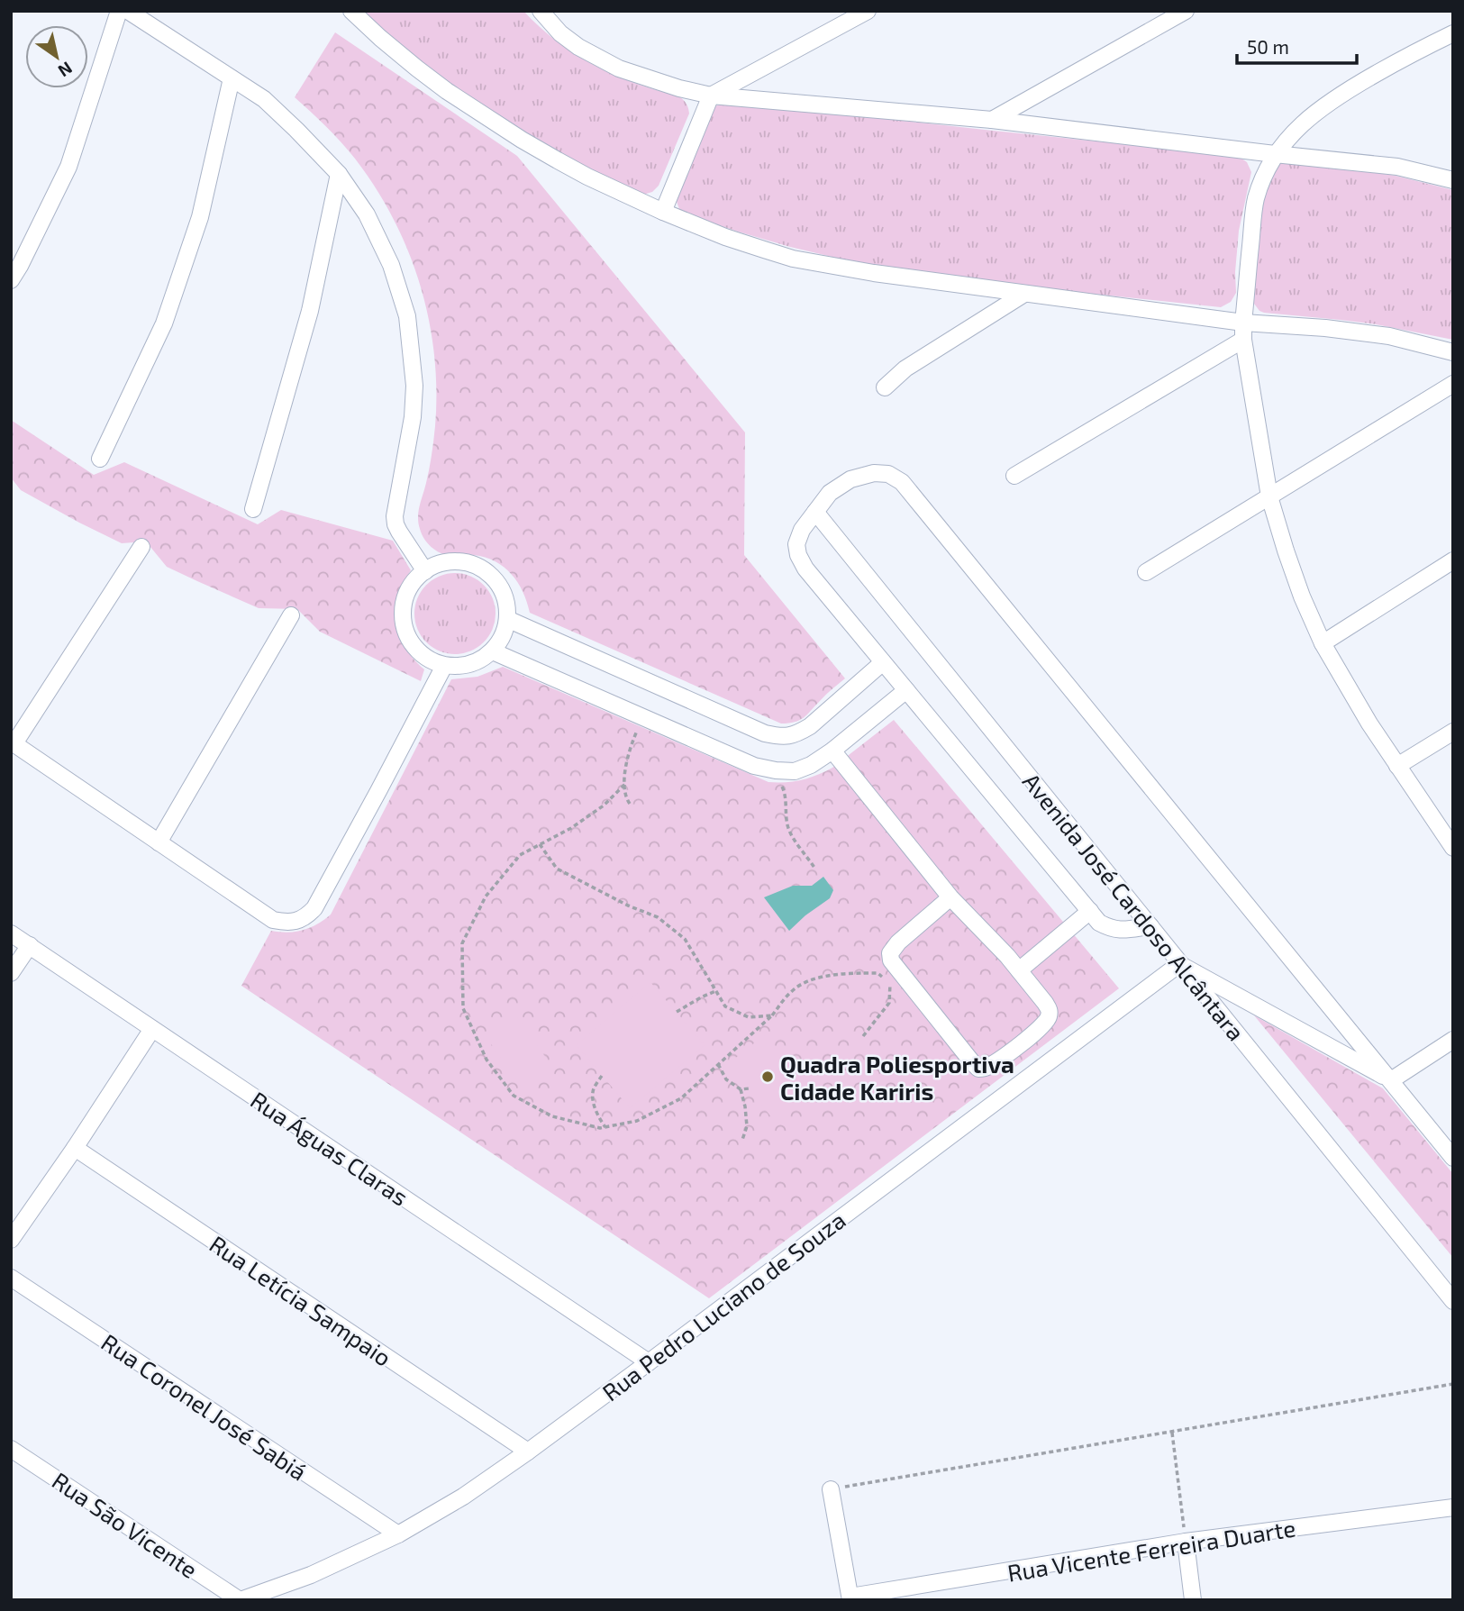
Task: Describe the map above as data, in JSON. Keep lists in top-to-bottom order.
{
  "streets": {
    "street": [
      "Avenida José Cardoso Alcântara",
      "Rua Águas Claras",
      "Rua Letícia Sampaio",
      "Rua Pedro Luciano de Souza",
      "Rua Coronel José Sabiá",
      "Rua São Vicente",
      "Rua Vicente Ferreira Duarte"
    ]
  },
  "crossings": [
    ["Avenida José Cardoso Alcântara", "Rua Pedro Luciano de Souza"],
    ["Rua Águas Claras", "Rua Pedro Luciano de Souza"],
    ["Rua Letícia Sampaio", "Rua Pedro Luciano de Souza"],
    ["Rua Pedro Luciano de Souza", "Rua Coronel José Sabiá"],
    ["Rua Pedro Luciano de Souza", "Rua São Vicente"]
  ],
  "places": ["Quadra Poliesportiva Cidade Kariris"],
  "scale_bar": "50 m",
  "north": "bottom right"
}
